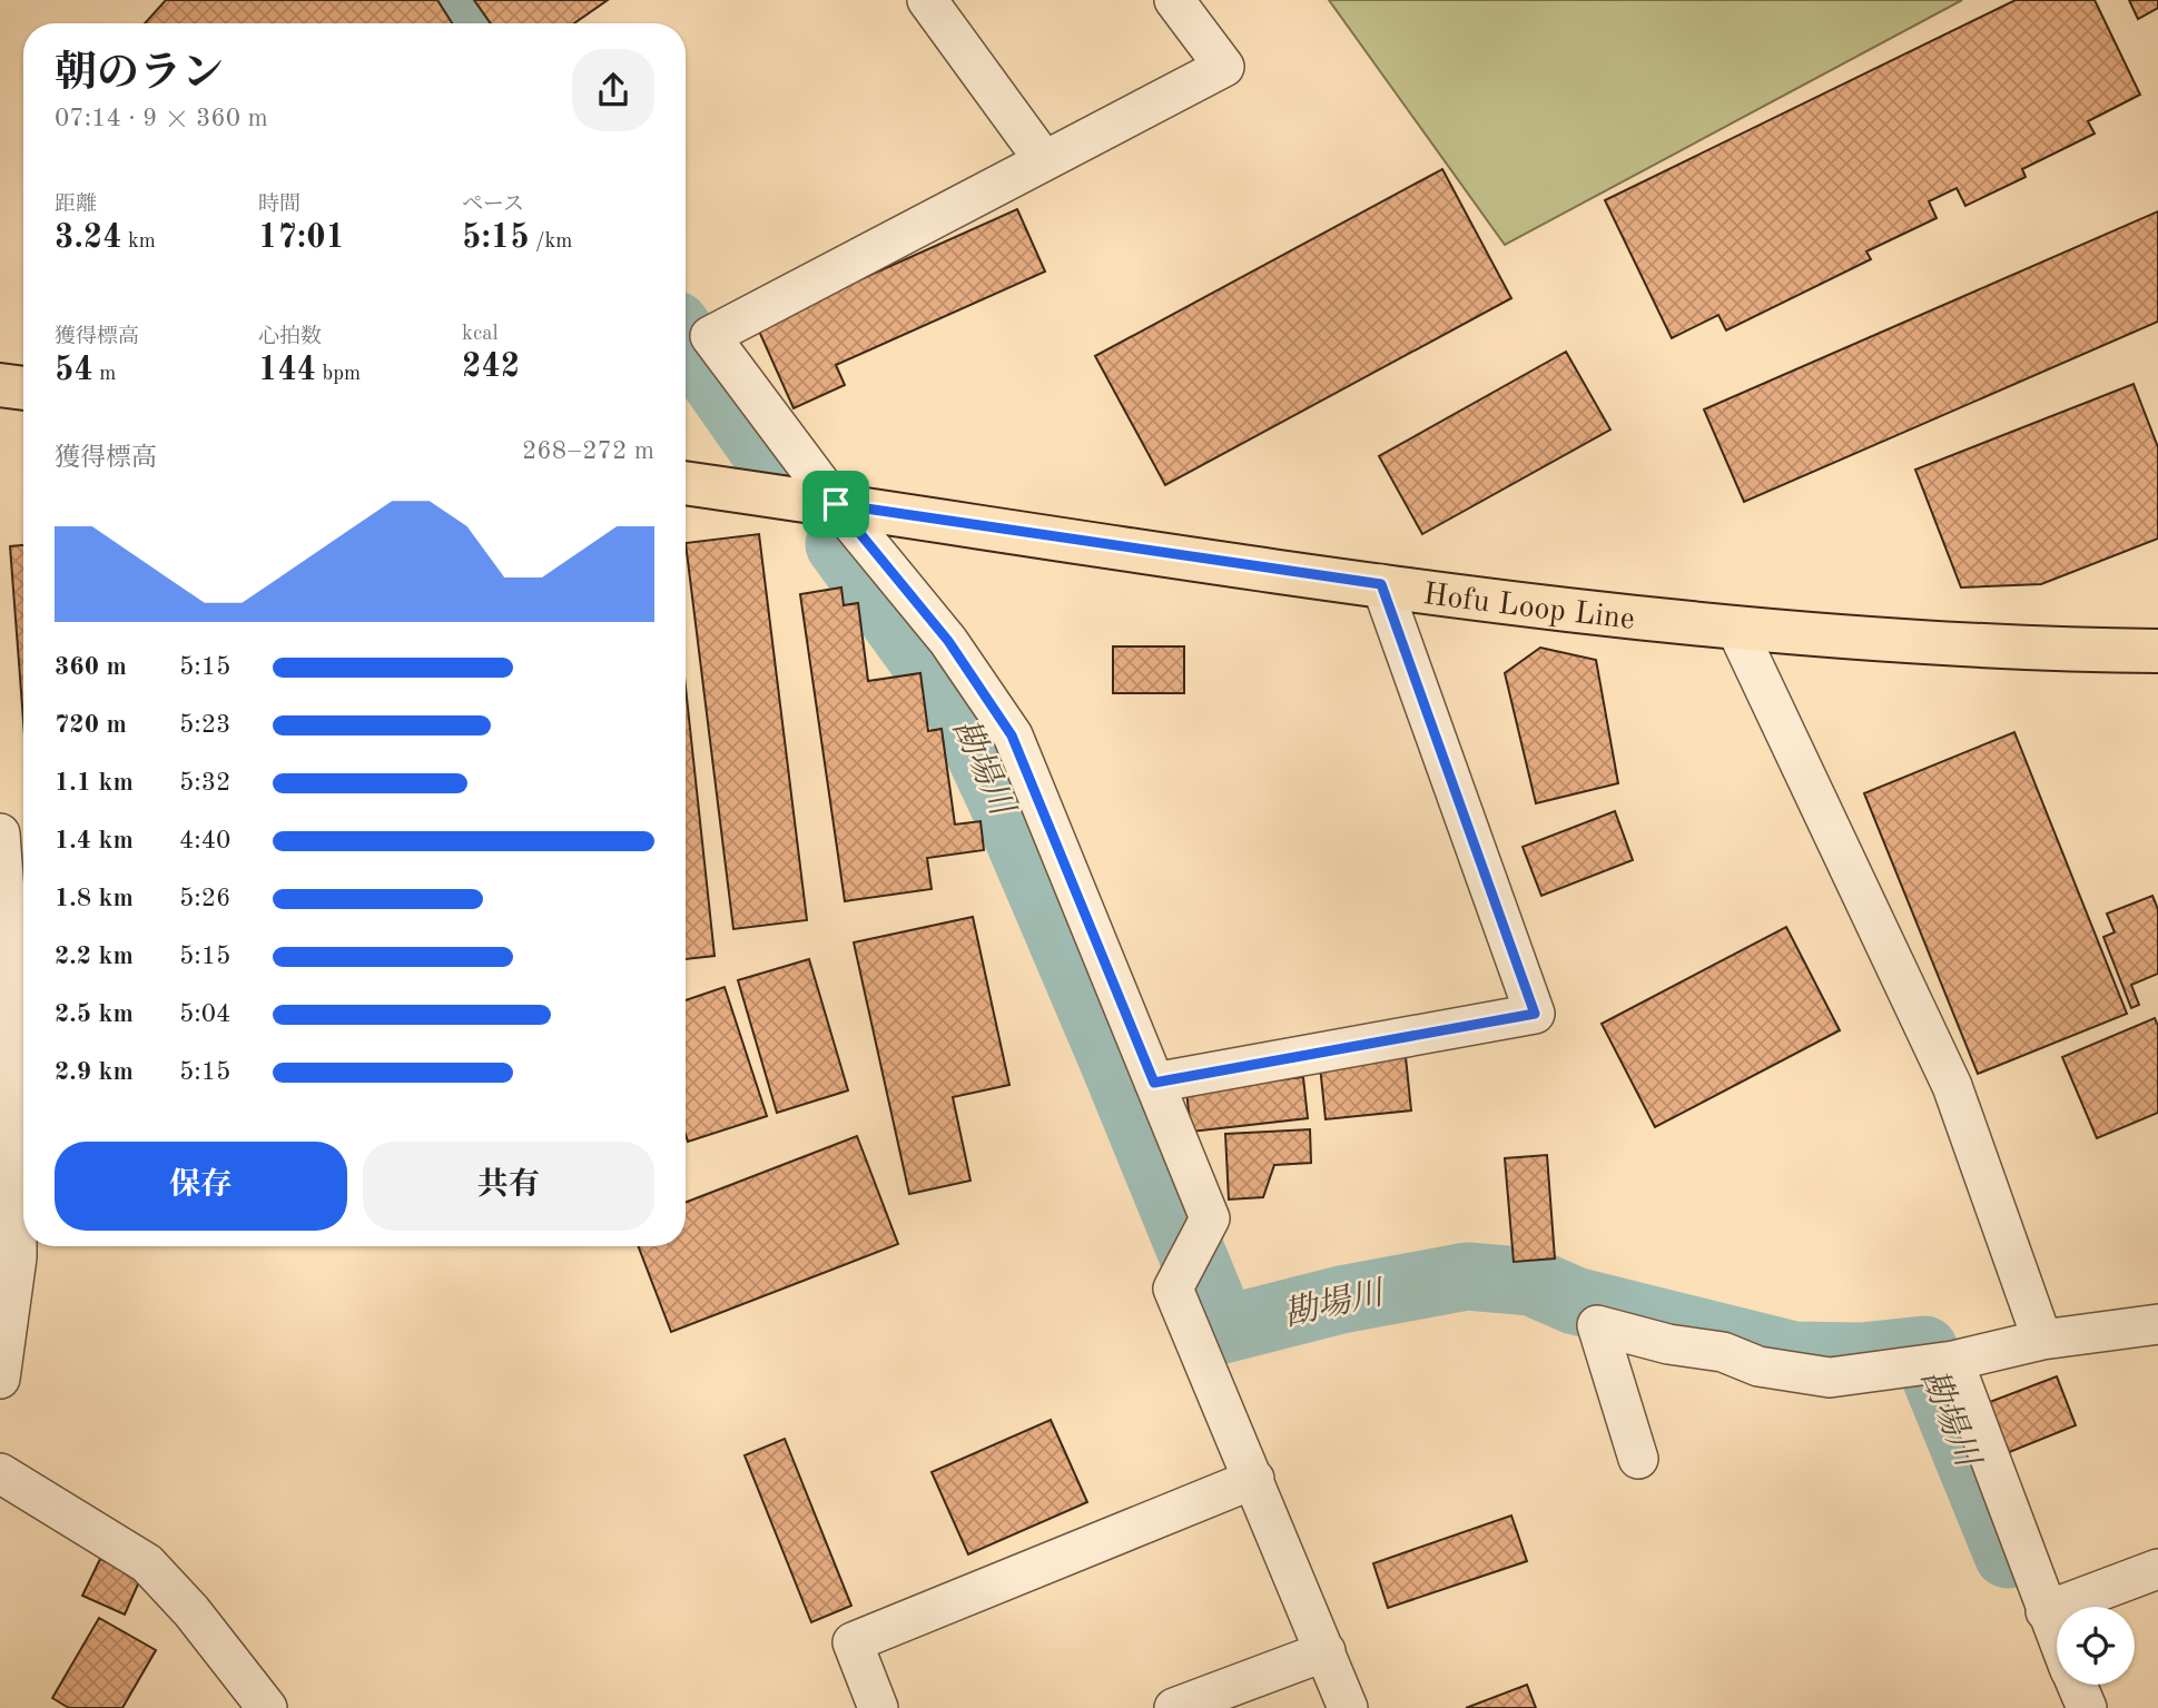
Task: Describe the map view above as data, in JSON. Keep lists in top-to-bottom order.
{
  "streets": {
    "main road": ["Hofu Loop Line"]
  },
  "water": ["勘場川"],
  "page": {
    "heading": ["朝のラン", "07:14 · 9 × 360 m"],
    "stats": [
      ["距離", "3.24 km"],
      ["時間", "17:01"],
      ["ペース", "5:15 /km"],
      ["獲得標高", "54 m"],
      ["心拍数", "144 bpm"],
      ["kcal", "242"]
    ],
    "chart": ["獲得標高", "268–272 m"],
    "list": [
      {
        "name": "360 m",
        "note": "5:15"
      },
      {
        "name": "720 m",
        "note": "5:23"
      },
      {
        "name": "1.1 km",
        "note": "5:32"
      },
      {
        "name": "1.4 km",
        "note": "4:40"
      },
      {
        "name": "1.8 km",
        "note": "5:26"
      },
      {
        "name": "2.2 km",
        "note": "5:15"
      },
      {
        "name": "2.5 km",
        "note": "5:04"
      },
      {
        "name": "2.9 km",
        "note": "5:15"
      }
    ],
    "buttons": ["保存", "共有"]
  }
}
